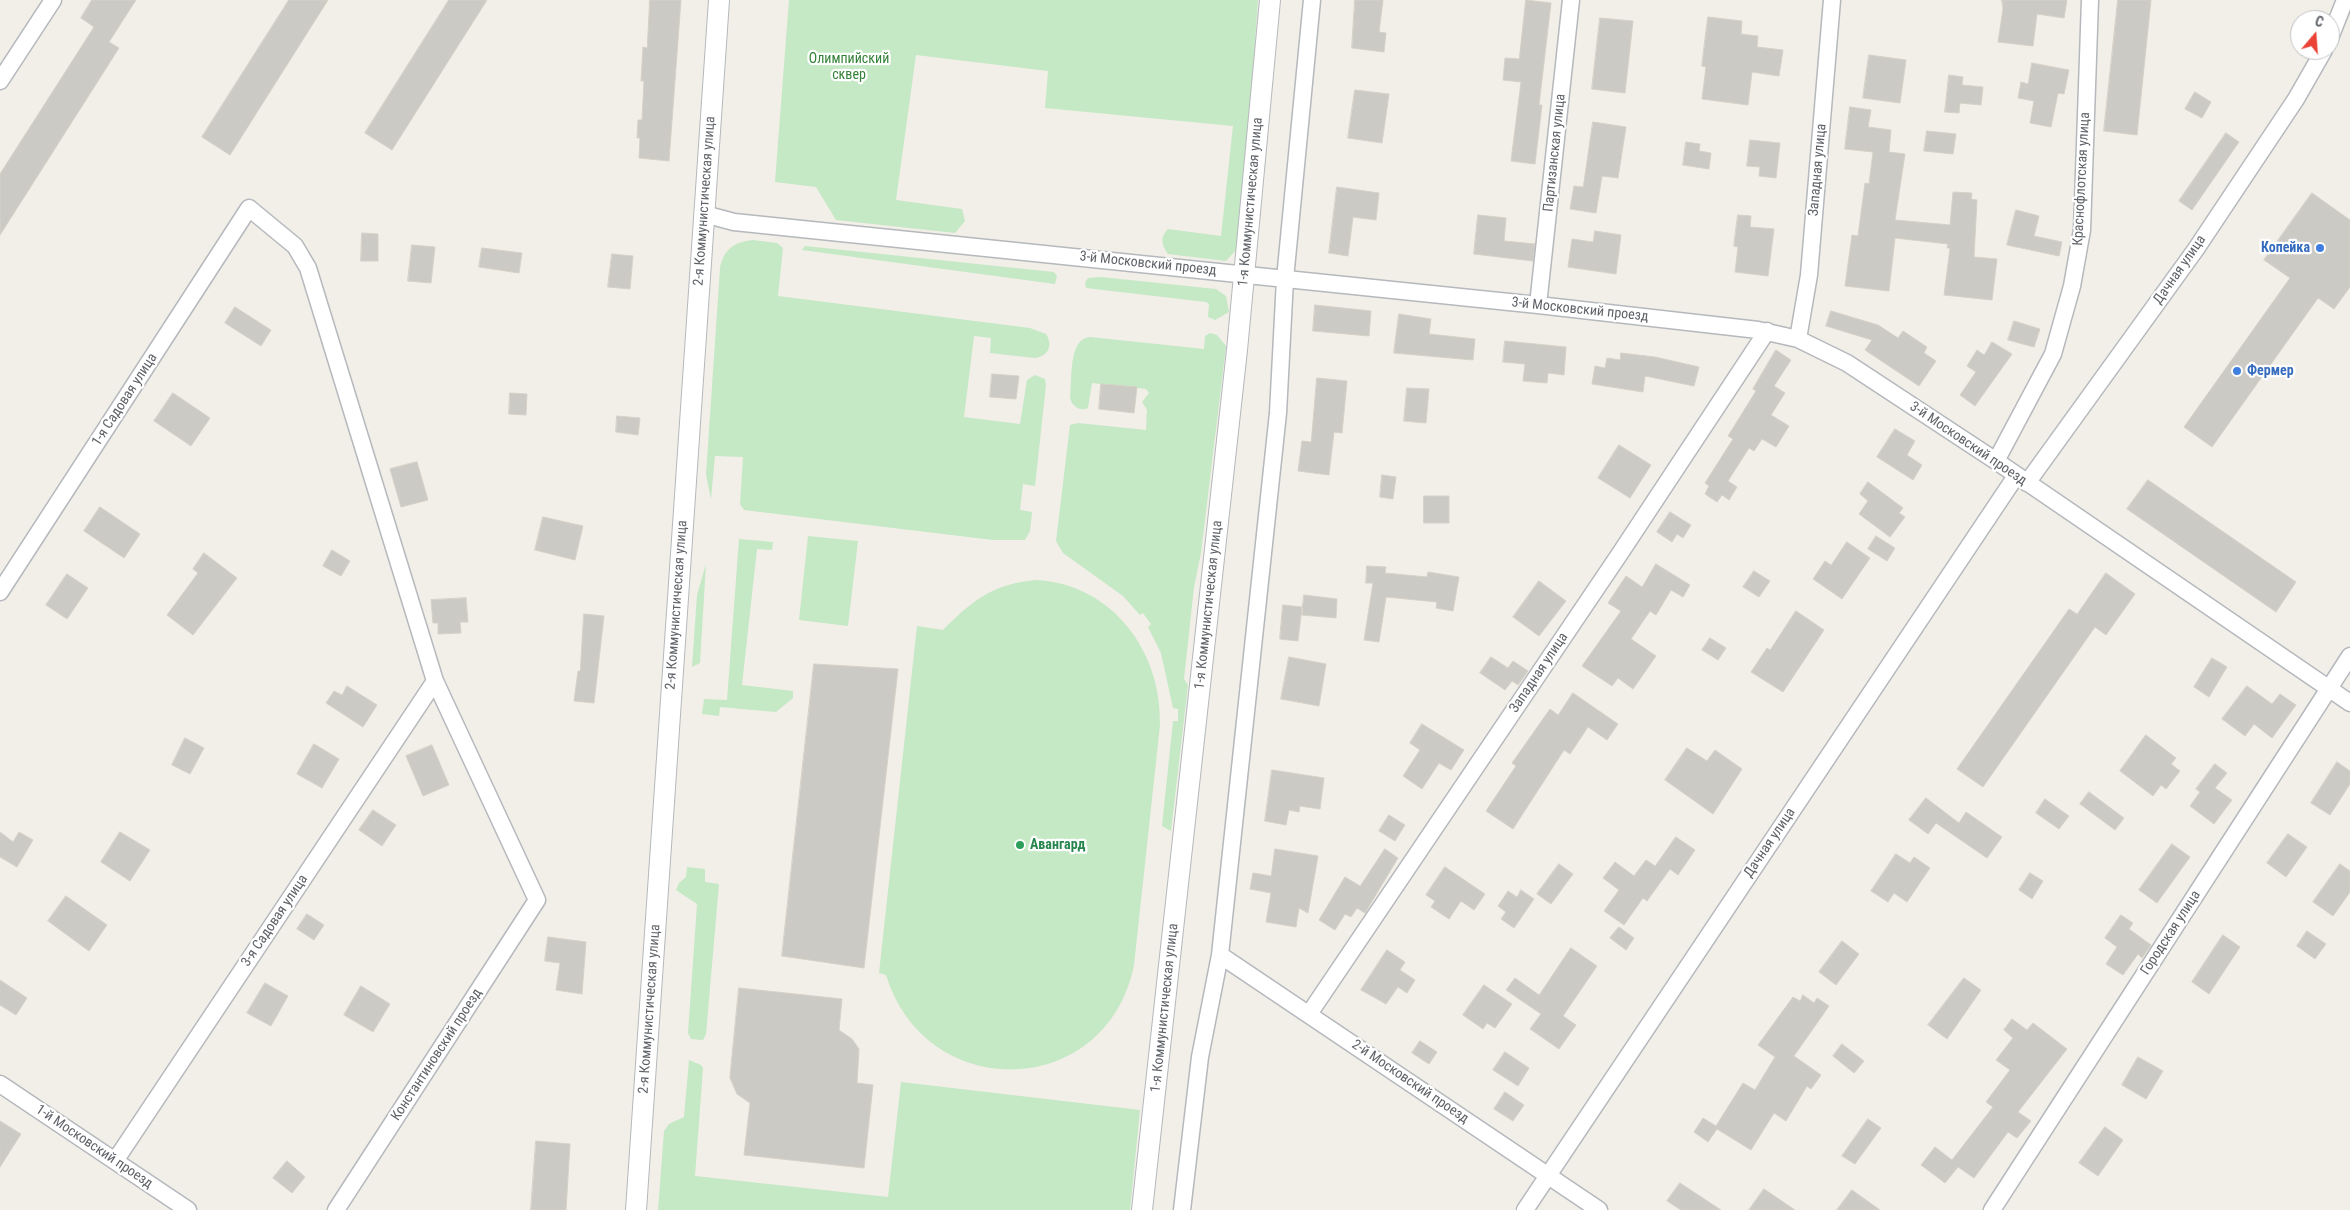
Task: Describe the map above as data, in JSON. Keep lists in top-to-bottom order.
{
  "streets": {
    "street": [
      "Партизанская улица",
      "Западная улица",
      "Краснофлотская улица",
      "2-я Коммунистическая улица",
      "1-я Коммунистическая улица",
      "3-й Московский проезд",
      "Дачная улица",
      "1-я Садовая улица",
      "3-я Садовая улица",
      "Городская улица",
      "Константиновский проезд",
      "2-й Московский проезд",
      "1-й Московский проезд"
    ]
  },
  "crossings": [
    ["Партизанская улица", "3-й Московский проезд"],
    ["Западная улица", "3-й Московский проезд"],
    ["Западная улица", "2-й Московский проезд"],
    ["Краснофлотская улица", "3-й Московский проезд"],
    ["2-я Коммунистическая улица", "3-й Московский проезд"],
    ["1-я Коммунистическая улица", "3-й Московский проезд"],
    ["3-й Московский проезд", "Дачная улица"],
    ["3-й Московский проезд", "Городская улица"],
    ["Дачная улица", "2-й Московский проезд"],
    ["1-я Садовая улица", "3-я Садовая улица"],
    ["1-я Садовая улица", "Константиновский проезд"],
    ["3-я Садовая улица", "Константиновский проезд"],
    ["3-я Садовая улица", "1-й Московский проезд"]
  ],
  "parks": ["Олимпийский сквер"],
  "places": ["Копейка", "Фермер", "Авангард"],
  "north": "top"
}
